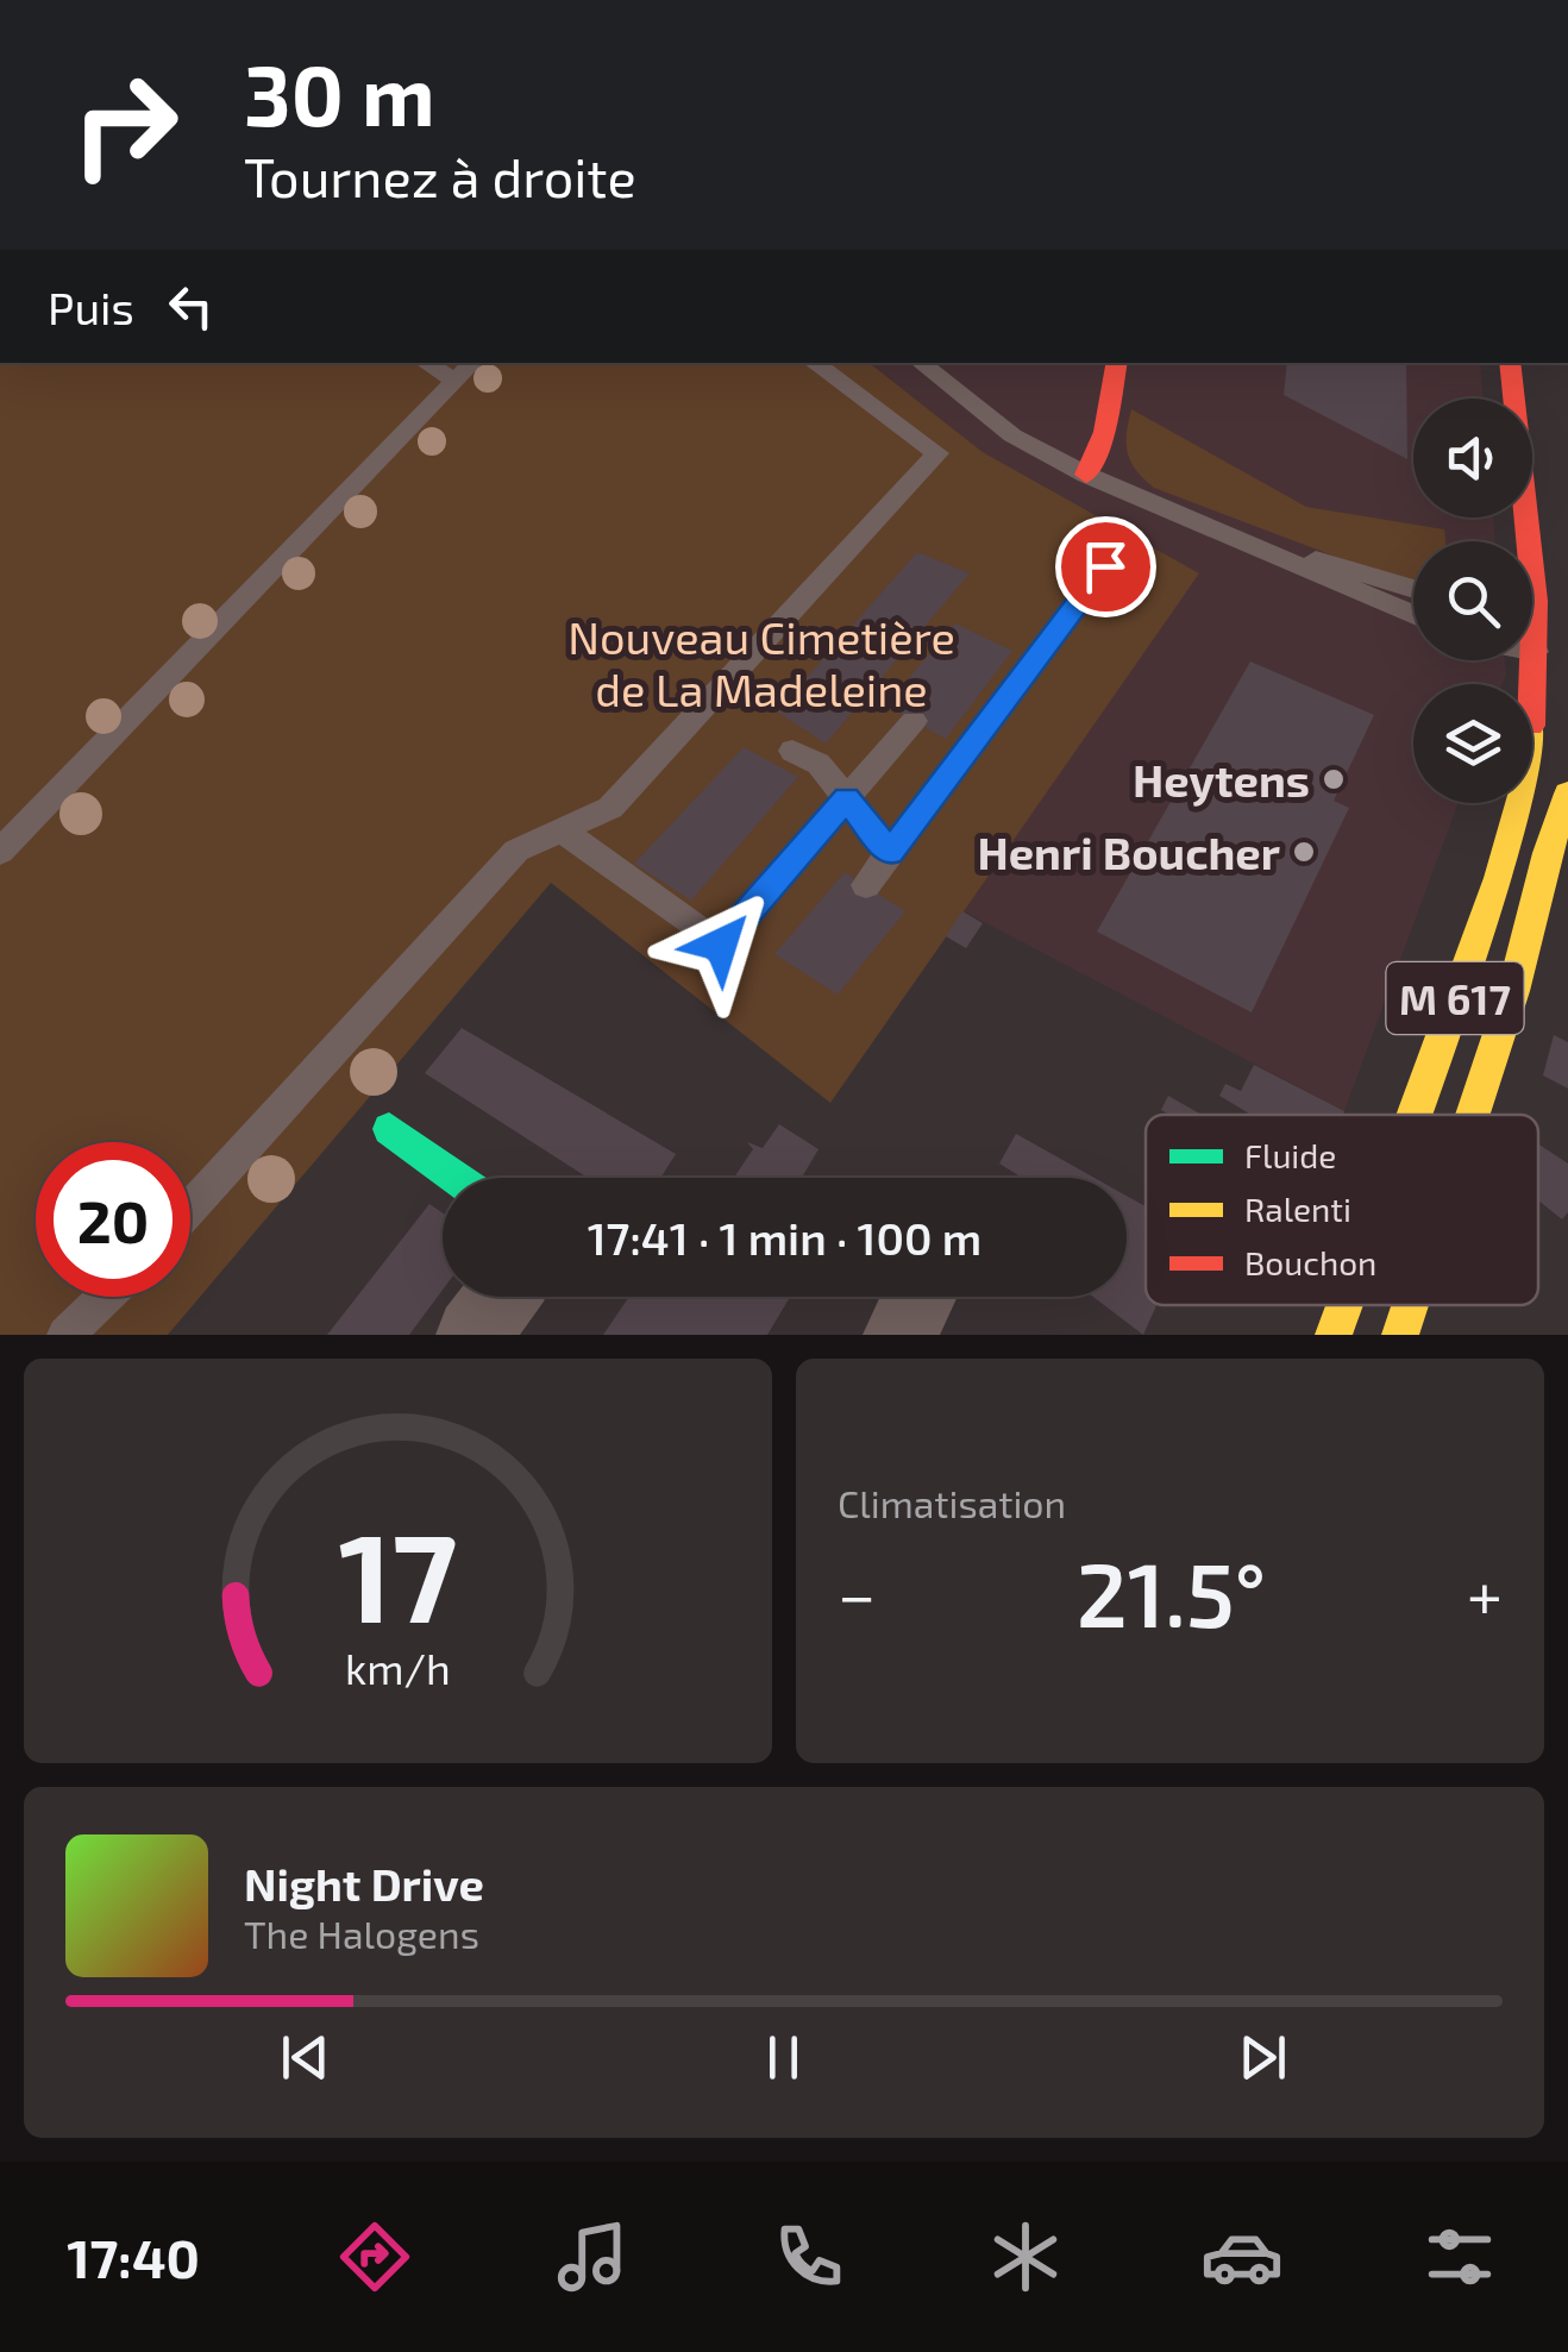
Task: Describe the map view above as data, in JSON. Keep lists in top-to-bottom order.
{
  "streets": {
    "main road": ["M 617"]
  },
  "parks": ["Nouveau Cimetière de La Madeleine"],
  "places": ["Heytens", "Henri Boucher"],
  "legend": ["Fluide", "Ralenti", "Bouchon"],
  "page": {
    "turn": ["30 m", "Tournez à droite"],
    "then": "Puis",
    "limit": "20",
    "trip": "17:41 · 1 min · 100 m",
    "tile": "Climatisation",
    "heat": ["−", "21.5°", "+"],
    "song": ["Night Drive", "The Halogens"],
    "tabs": "17:40",
    "gauge": ["17", "km/h"]
  }
}
